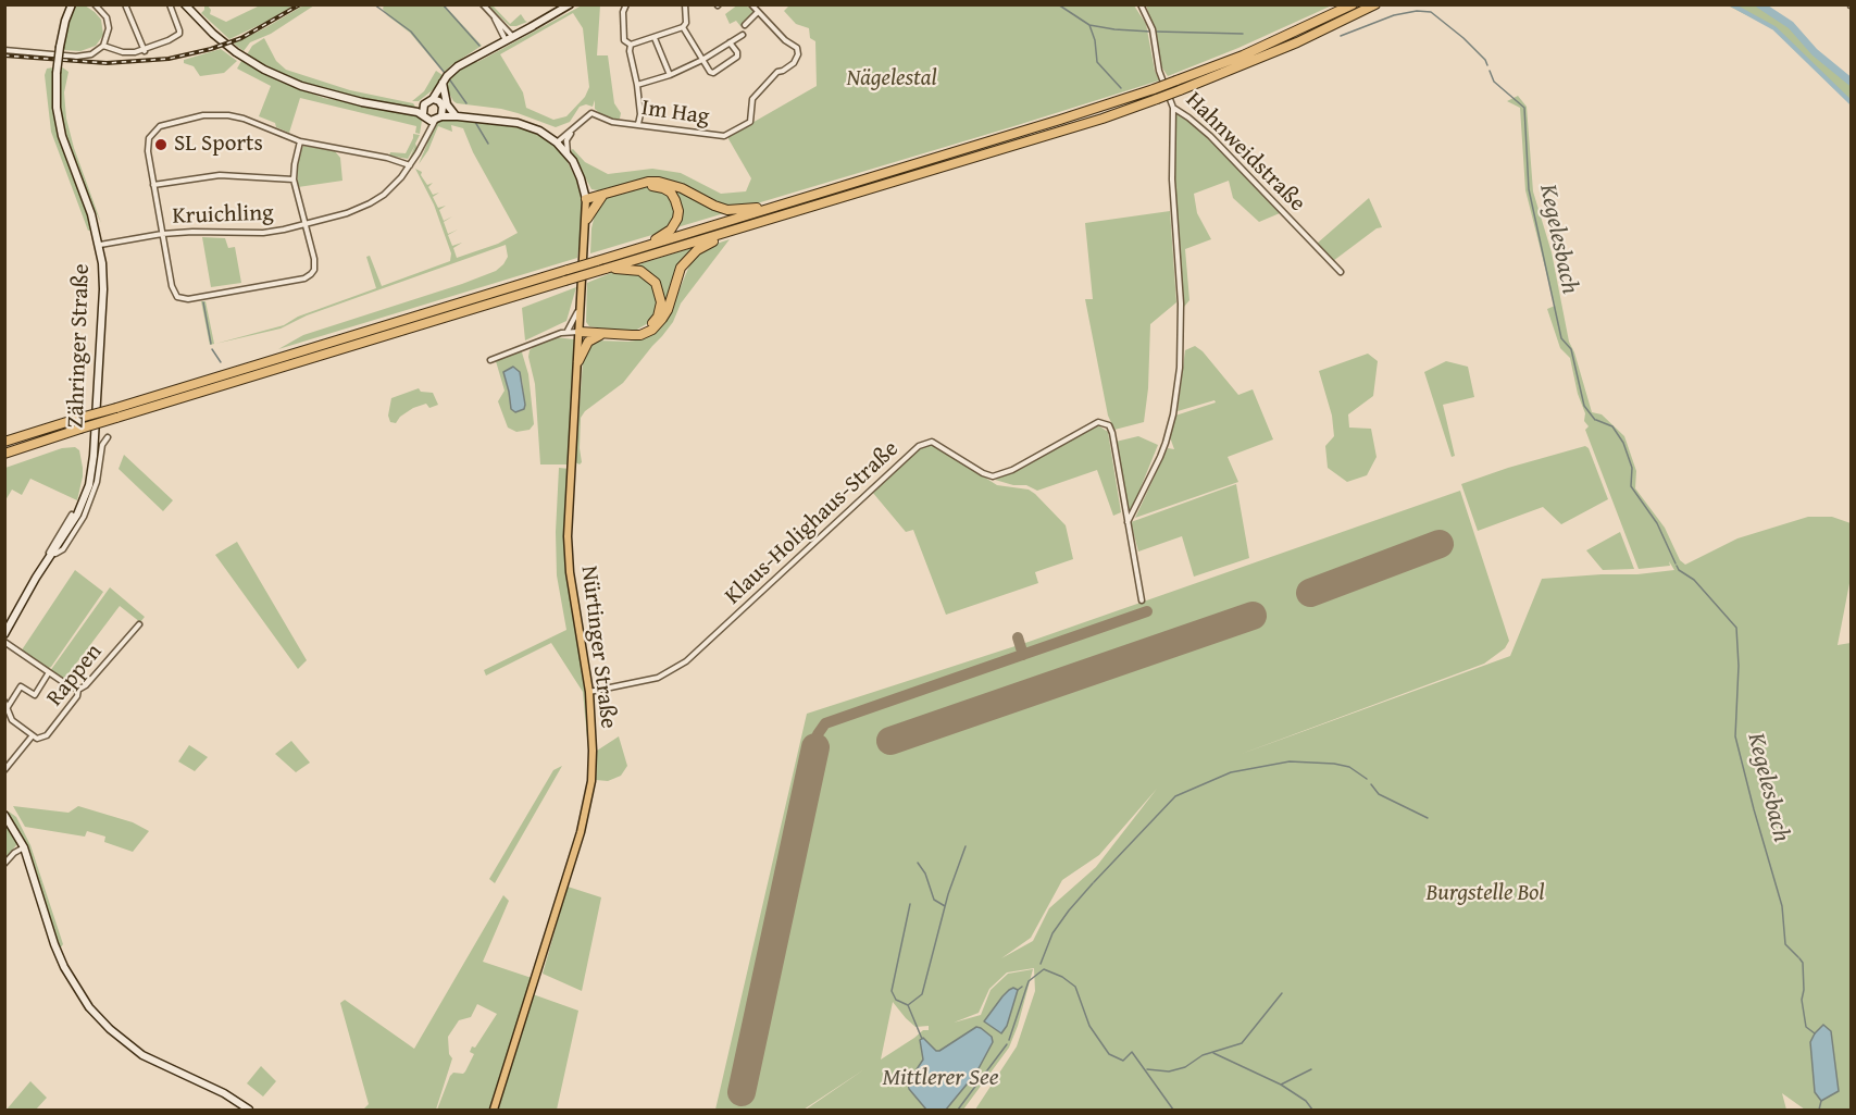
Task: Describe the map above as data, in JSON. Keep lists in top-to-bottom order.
{
  "streets": {
    "main road": ["Nürtinger Straße"],
    "street": [
      "Im Hag",
      "Hahnweidstraße",
      "Kruichling",
      "Zähringer Straße",
      "Klaus-Holighaus-Straße",
      "Rappen"
    ]
  },
  "crossings": [
    ["Kruichling", "Zähringer Straße"],
    ["Kruichling", "Nürtinger Straße"],
    ["Klaus-Holighaus-Straße", "Nürtinger Straße"]
  ],
  "water": ["Kegelesbach", "Mittlerer See"],
  "parks": ["Nägelestal", "Burgstelle Bol"],
  "places": ["SL Sports"]
}
